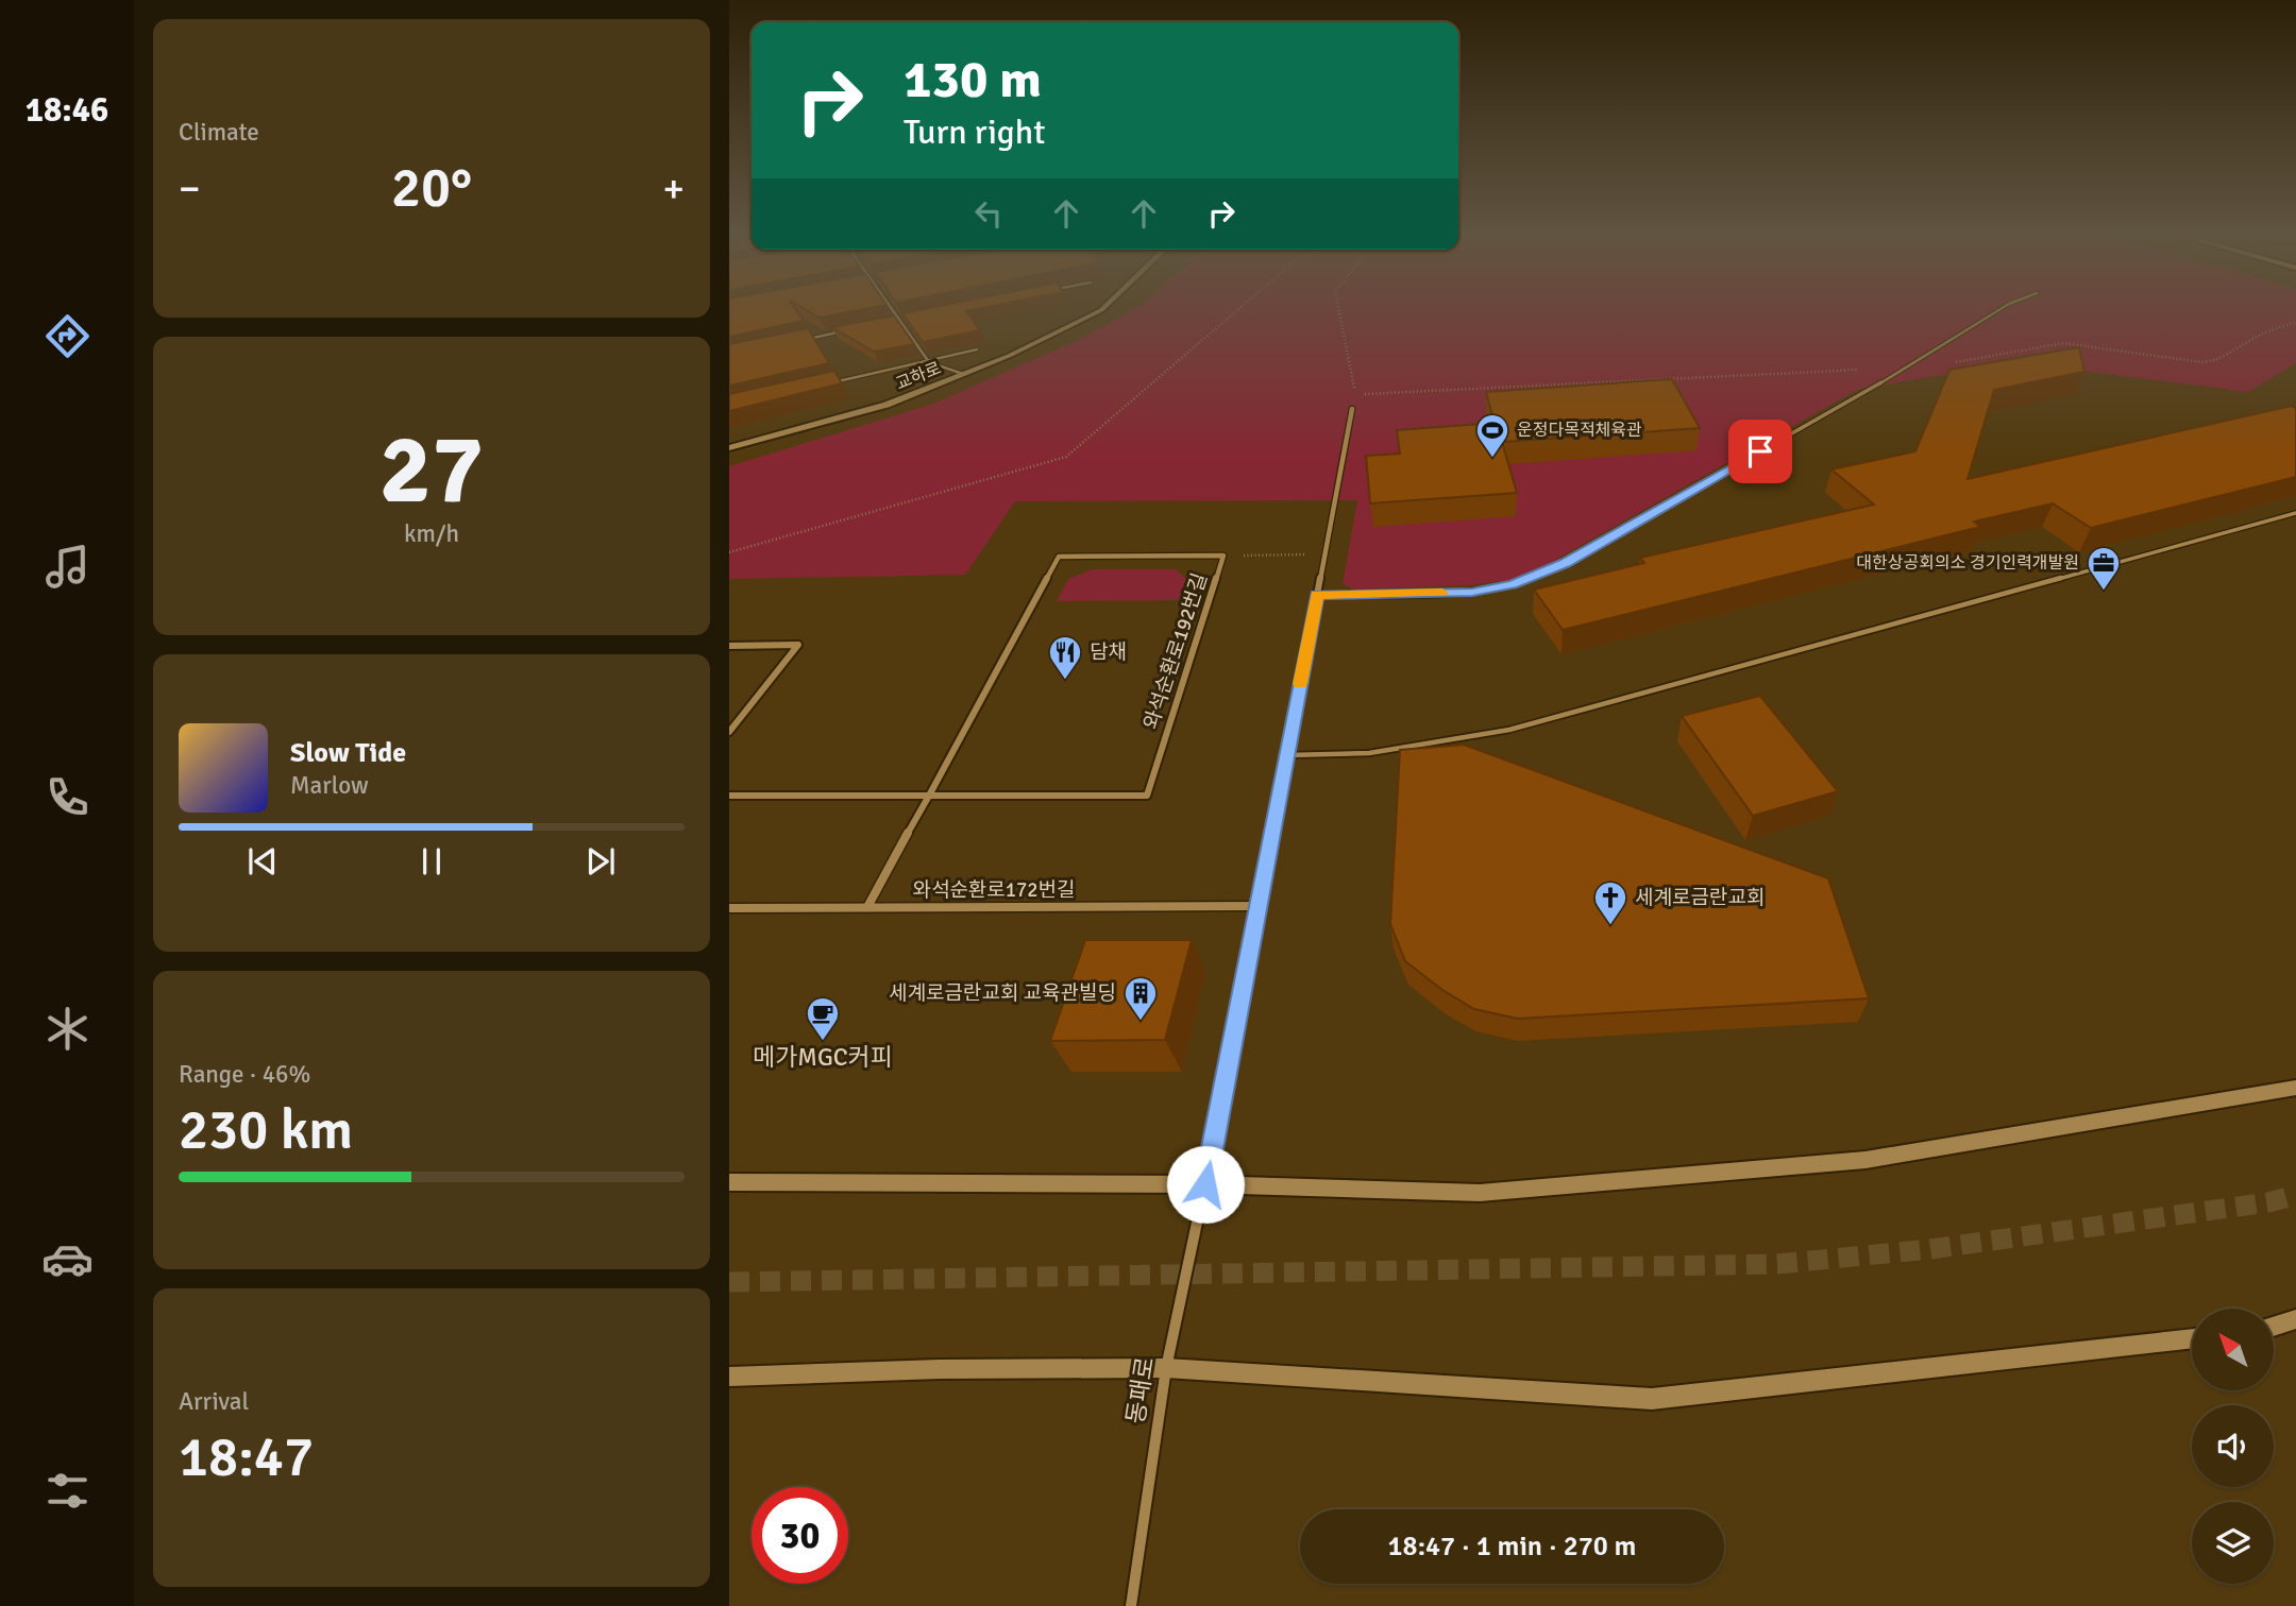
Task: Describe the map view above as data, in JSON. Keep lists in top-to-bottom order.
{
  "streets": {
    "street": [
      "교하로",
      "와석순환로192번길",
      "와석순환로172번길",
      "동패로"
    ]
  },
  "crossings": [
    ["와석순환로192번길", "와석순환로172번길"]
  ],
  "places": {
    "sports": ["운정다목적체육관"],
    "office": ["대한상공회의소 경기인력개발원"],
    "restaurant": ["담채"],
    "church": ["세계로금란교회"],
    "building": ["세계로금란교회 교육관빌딩"],
    "cafe": ["메가MGC커피"]
  },
  "north": "top left",
  "page": {
    "tabs": "18:46",
    "tile": [
      "Climate",
      ["27", "km/h"],
      ["Range · 46%", "230 km"],
      ["Arrival", "18:47"]
    ],
    "turn": ["130 m", "Turn right"],
    "heat": ["−", "20°", "+"],
    "song": ["Slow Tide", "Marlow"],
    "limit": "30",
    "trip": "18:47 · 1 min · 270 m"
  }
}
